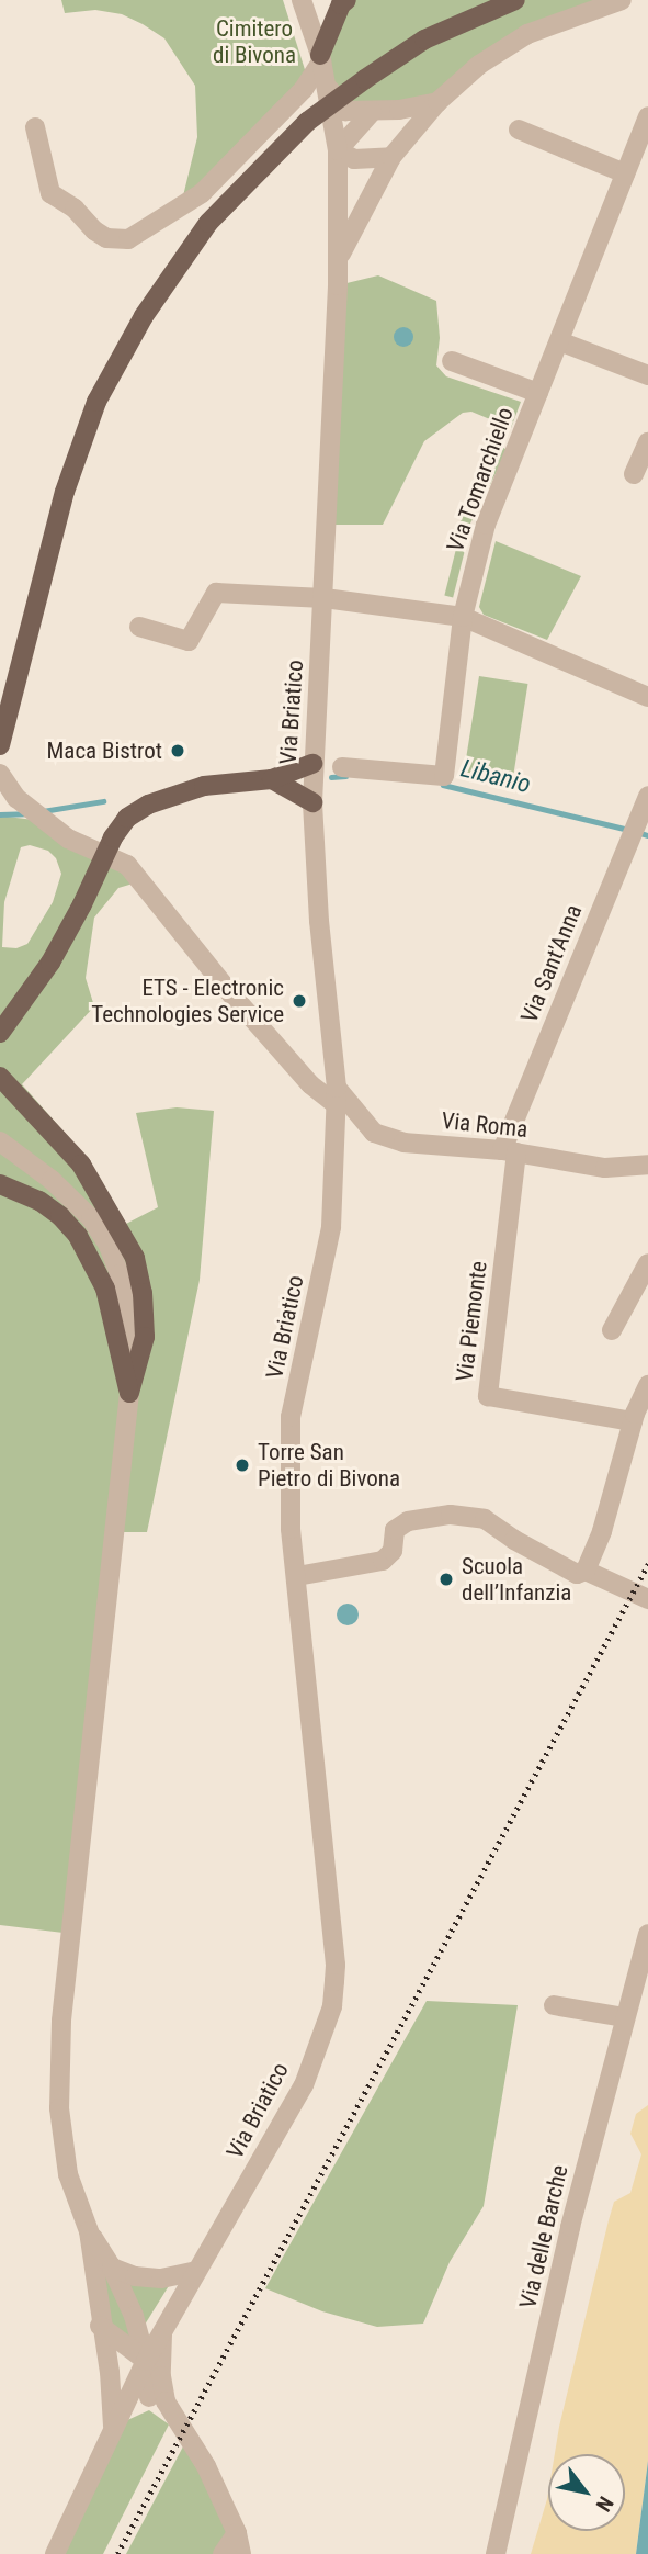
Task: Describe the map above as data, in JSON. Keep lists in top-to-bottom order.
{
  "streets": {
    "street": [
      "Via Tomarchiello",
      "Via Briatico",
      "Via Sant'Anna",
      "Via Roma",
      "Via Piemonte",
      "Via delle Barche"
    ]
  },
  "crossings": [
    ["Via Briatico", "Via Roma"],
    ["Via Sant'Anna", "Via Roma"],
    ["Via Sant'Anna", "Via Piemonte"],
    ["Via Roma", "Via Piemonte"]
  ],
  "water": ["Libanio"],
  "parks": ["Cimitero di Bivona"],
  "places": [
    "Maca Bistrot",
    "ETS - Electronic Technologies Service",
    "Torre San Pietro di Bivona",
    "Scuola dell’Infanzia"
  ],
  "north": "bottom right"
}
